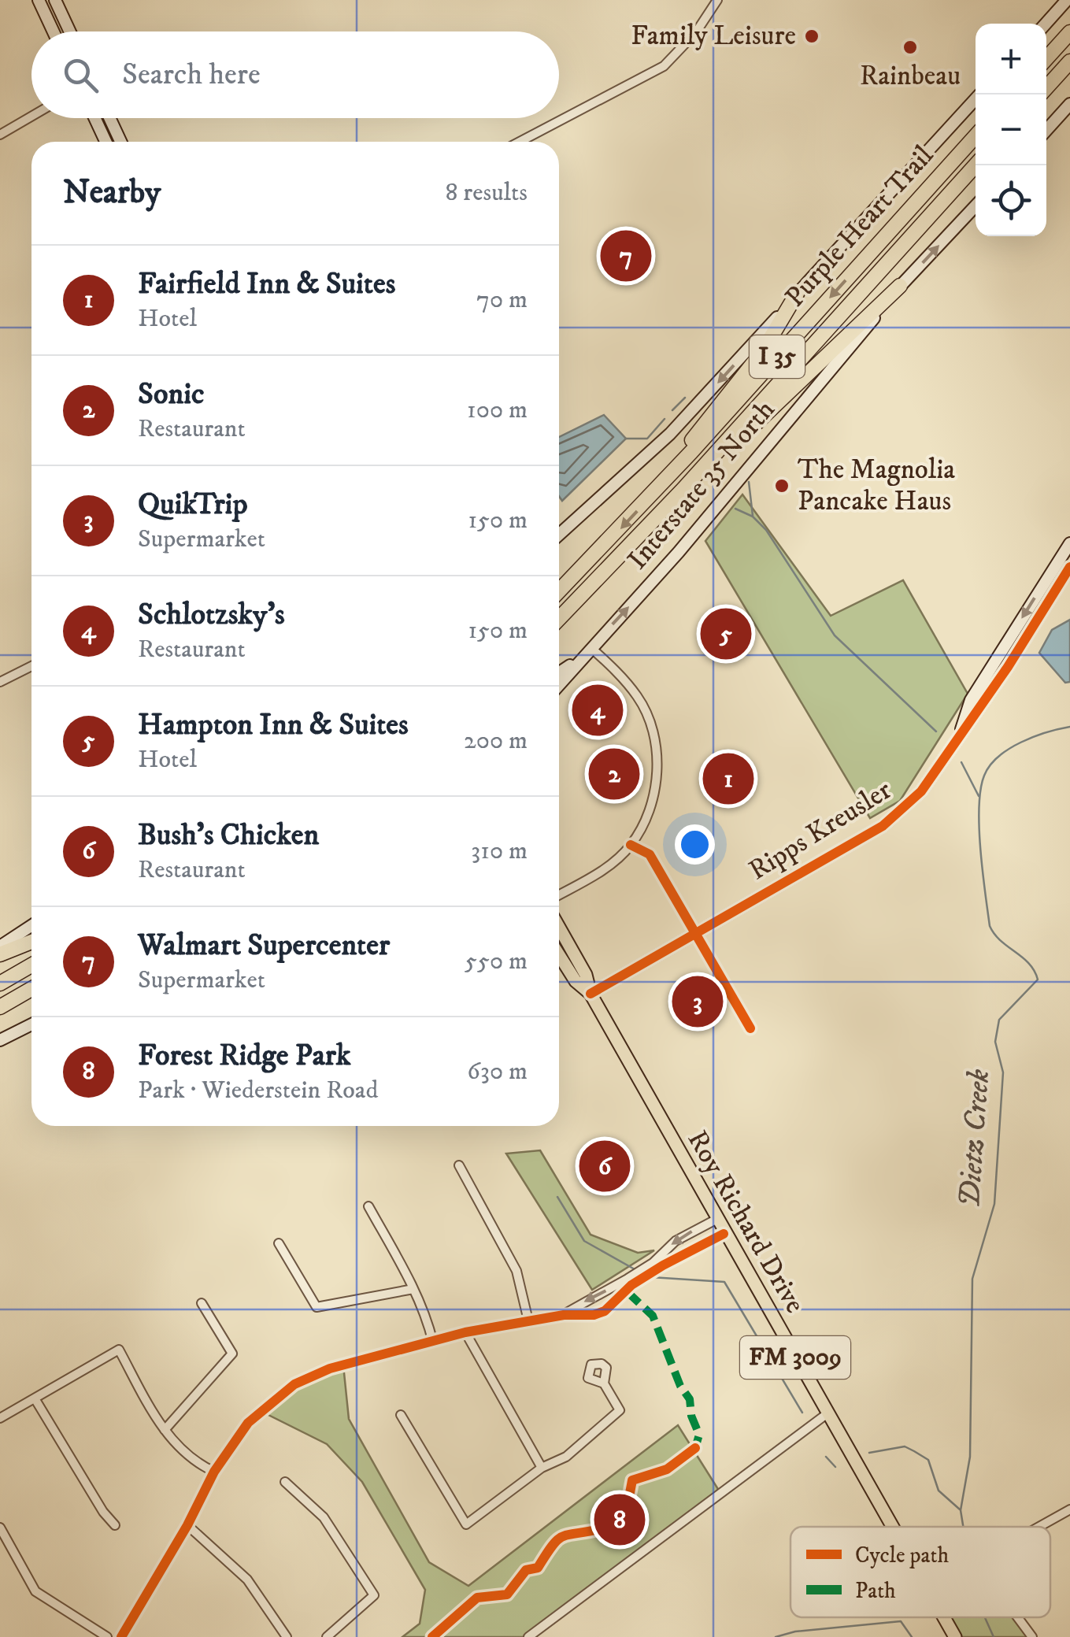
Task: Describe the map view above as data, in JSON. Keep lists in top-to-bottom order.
{
  "streets": {
    "highway": ["Purple Heart Trail", "I 35"],
    "main road": [
      "Interstate 35 North",
      "Ripps Kreusler",
      "Roy Richard Drive",
      "FM 3009"
    ]
  },
  "crossings": [
    ["Ripps Kreusler", "Roy Richard Drive"]
  ],
  "water": ["Dietz Creek"],
  "places": ["Family Leisure", "Rainbeau", "The Magnolia Pancake Haus"],
  "legend": ["Cycle path", "Path"],
  "page": {
    "map_buttons": ["+", "−"],
    "search": "Search here",
    "heading": ["Nearby", "8 results"],
    "pins": [
      "7",
      "5",
      "4",
      "2",
      "1",
      "3",
      "6",
      "8"
    ],
    "list": [
      {
        "mark": "1",
        "name": "Fairfield Inn & Suites",
        "note": "Hotel",
        "value": "70 m"
      },
      {
        "mark": "2",
        "name": "Sonic",
        "note": "Restaurant",
        "value": "100 m"
      },
      {
        "mark": "3",
        "name": "QuikTrip",
        "note": "Supermarket",
        "value": "150 m"
      },
      {
        "mark": "4",
        "name": "Schlotzsky's",
        "note": "Restaurant",
        "value": "150 m"
      },
      {
        "mark": "5",
        "name": "Hampton Inn & Suites",
        "note": "Hotel",
        "value": "200 m"
      },
      {
        "mark": "6",
        "name": "Bush's Chicken",
        "note": "Restaurant",
        "value": "310 m"
      },
      {
        "mark": "7",
        "name": "Walmart Supercenter",
        "note": "Supermarket",
        "value": "550 m"
      },
      {
        "mark": "8",
        "name": "Forest Ridge Park",
        "note": "Park · Wiederstein Road",
        "value": "630 m"
      }
    ]
  }
}
